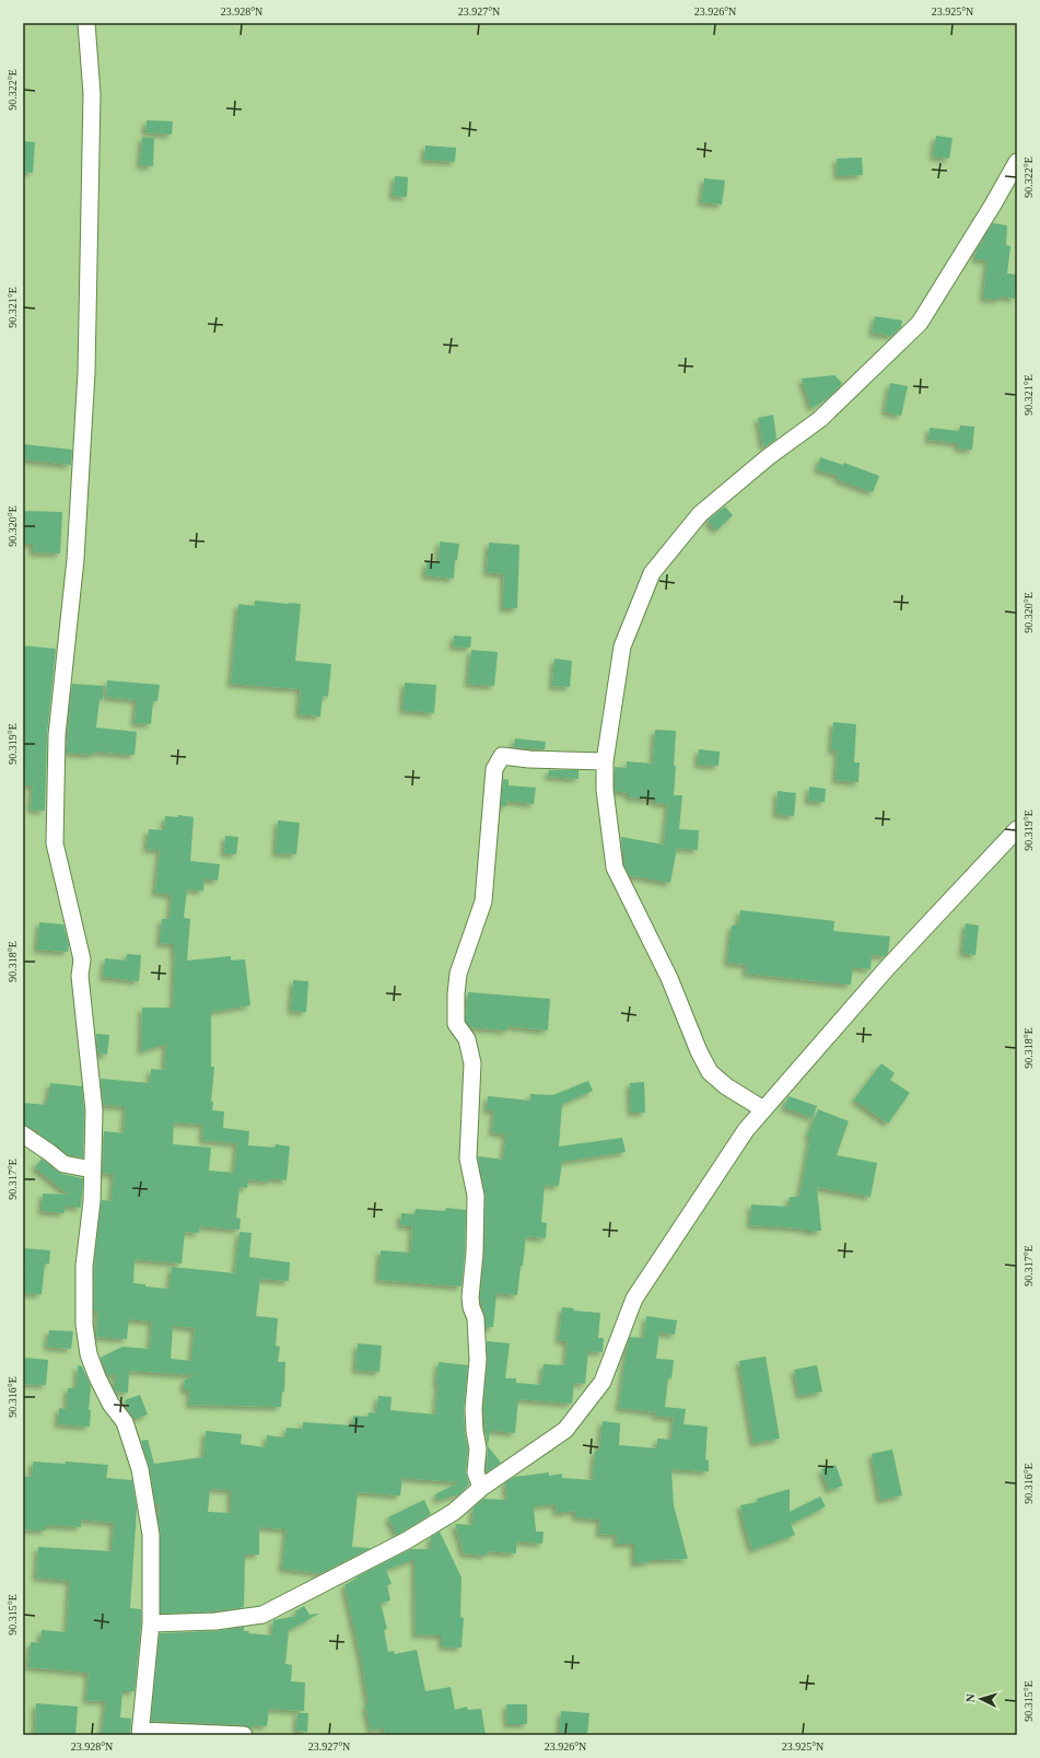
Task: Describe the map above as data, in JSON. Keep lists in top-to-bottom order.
{
  "north": "left",
  "coordinates": [
    "23.928°N",
    "23.927°N",
    "23.926°N",
    "23.925°N",
    "90.322°E",
    "90.321°E",
    "90.320°E",
    "90.319°E",
    "90.318°E",
    "90.317°E",
    "90.316°E",
    "90.315°E"
  ]
}
